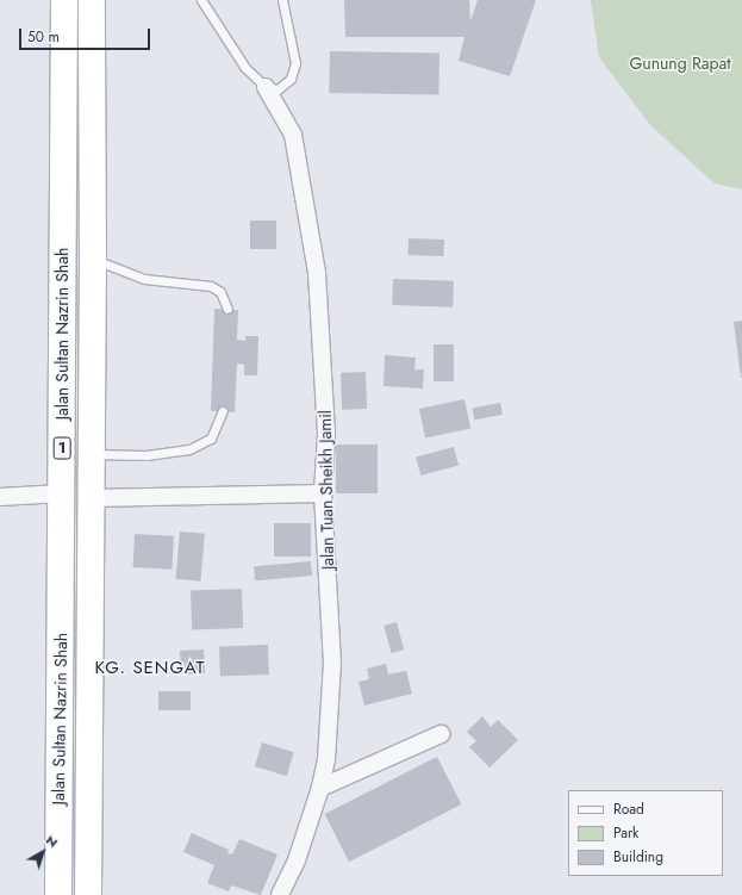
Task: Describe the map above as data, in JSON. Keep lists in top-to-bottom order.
{
  "streets": {
    "highway": ["Jalan Sultan Nazrin Shah", "1"],
    "street": ["Jalan Tuan Sheikh Jamil"]
  },
  "districts": ["KG. SENGAT"],
  "parks": ["Gunung Rapat"],
  "legend": ["Road", "Park", "Building"],
  "scale_bar": "50 m",
  "north": "top right"
}
